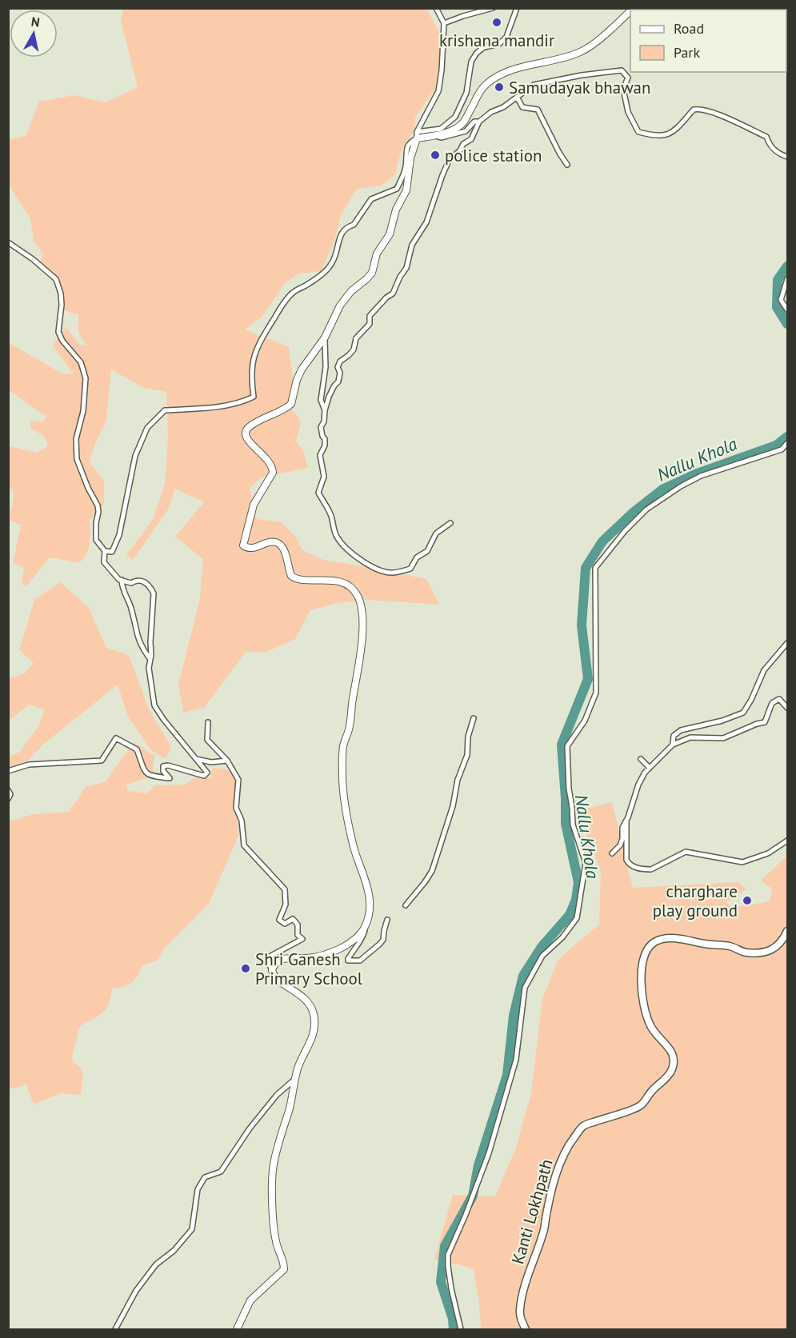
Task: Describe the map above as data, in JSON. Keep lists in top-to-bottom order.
{
  "streets": {
    "main road": ["Kanti Lokhpath"]
  },
  "water": ["Nallu Khola"],
  "places": [
    "krishana mandir",
    "Samudayak bhawan",
    "police station",
    "charghare play ground",
    "Shri Ganesh Primary School"
  ],
  "legend": ["Road", "Park"],
  "north": "top"
}
